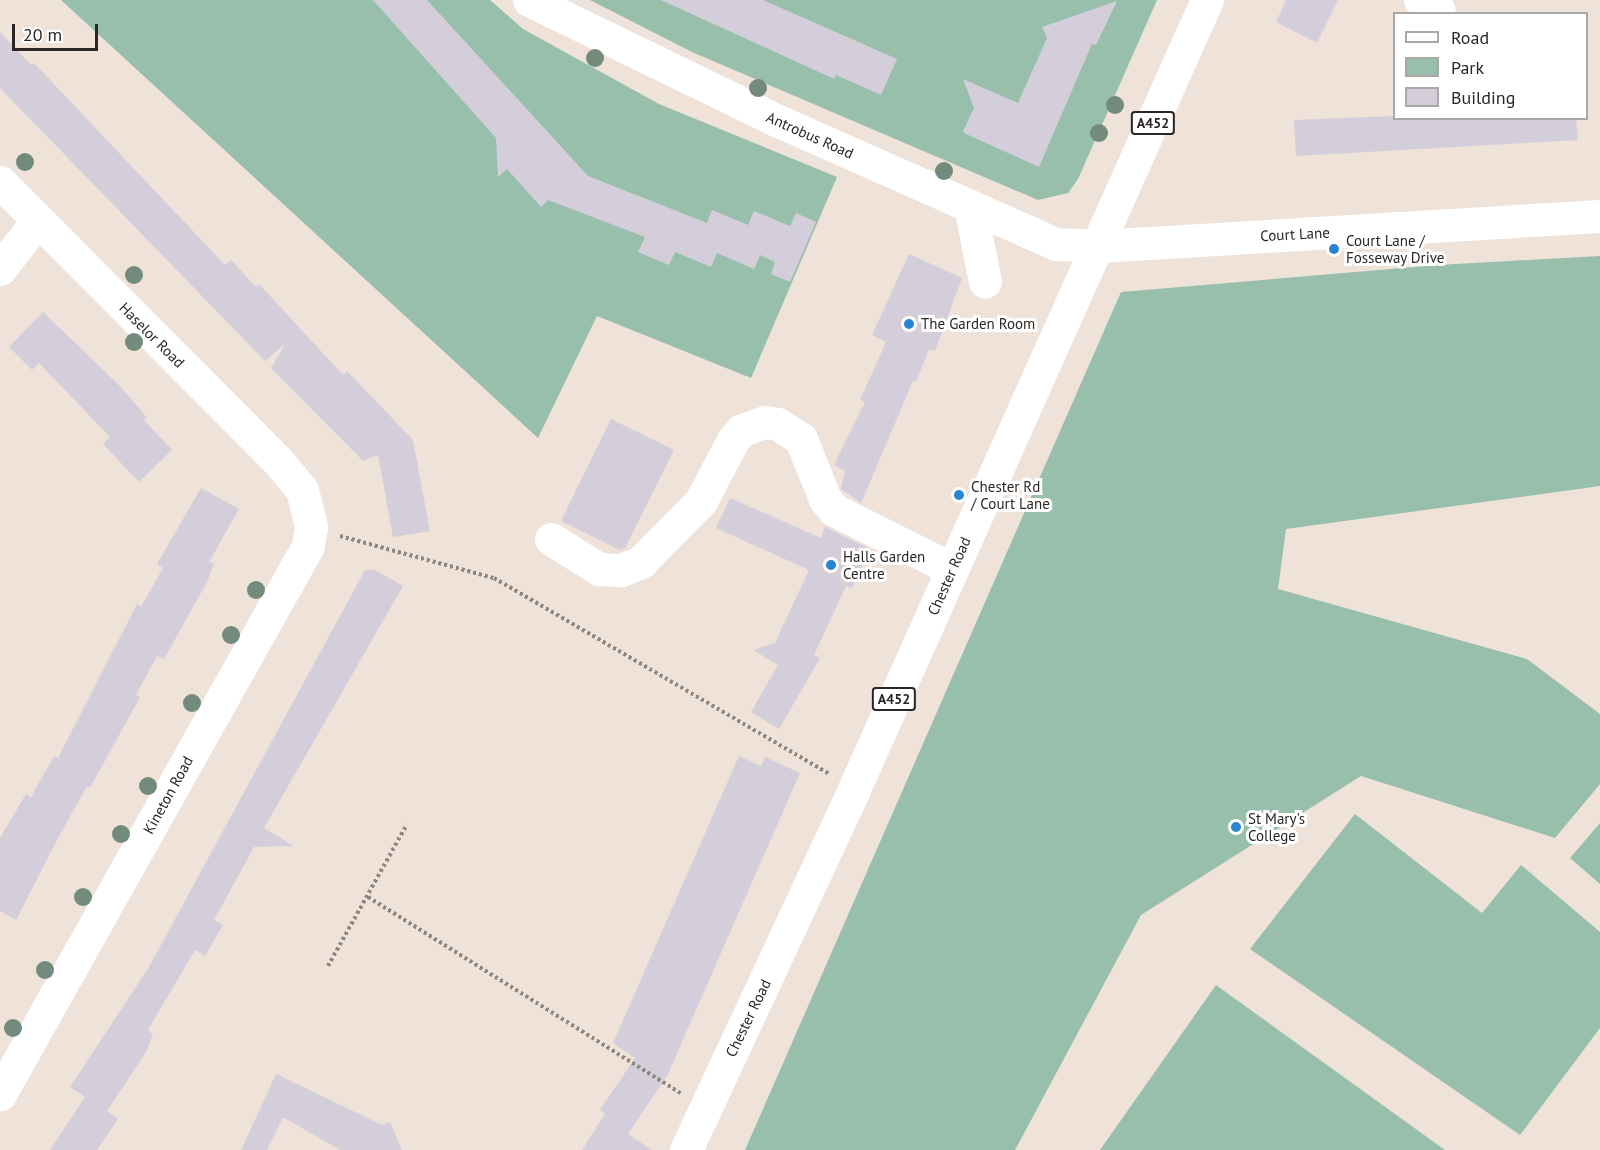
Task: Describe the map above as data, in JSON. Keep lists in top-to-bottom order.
{
  "streets": {
    "main road": [
      "A452",
      "Antrobus Road",
      "Court Lane",
      "Haselor Road",
      "Chester Road",
      "Kineton Road"
    ]
  },
  "crossings": [
    ["Antrobus Road", "Court Lane"],
    ["Antrobus Road", "Chester Road"],
    ["Court Lane", "Chester Road"],
    ["Haselor Road", "Kineton Road"]
  ],
  "places": [
    "Court Lane / Fosseway Drive",
    "The Garden Room",
    "Chester Rd / Court Lane",
    "Halls Garden Centre",
    "St Mary's College"
  ],
  "legend": ["Road", "Park", "Building"],
  "scale_bar": "20 m"
}
